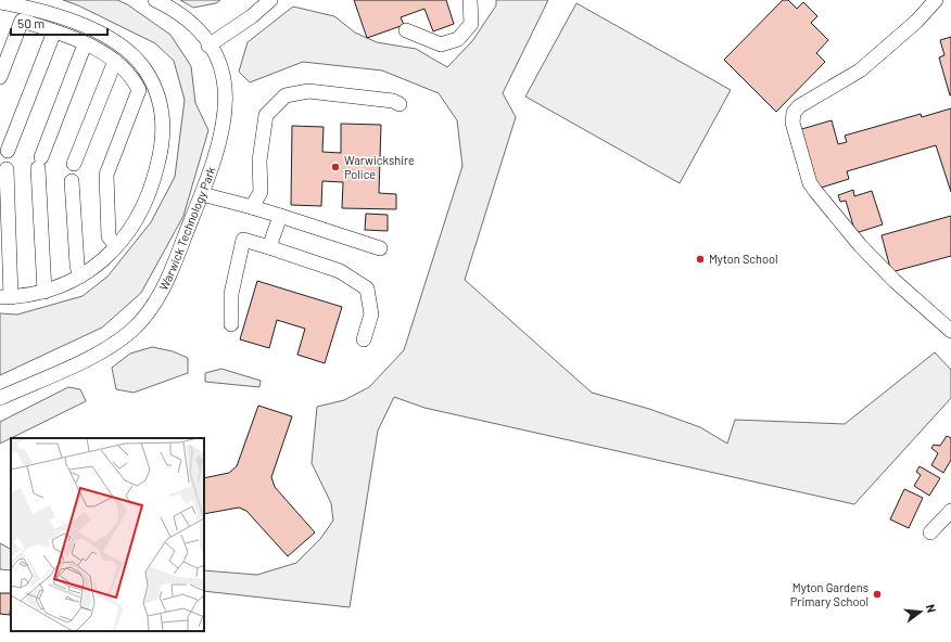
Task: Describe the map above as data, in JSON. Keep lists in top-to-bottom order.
{
  "streets": {
    "street": ["Warwick Technology Park"]
  },
  "places": ["Warwickshire Police", "Myton School", "Myton Gardens Primary School"],
  "scale_bar": "50 m",
  "north": "right"
}
